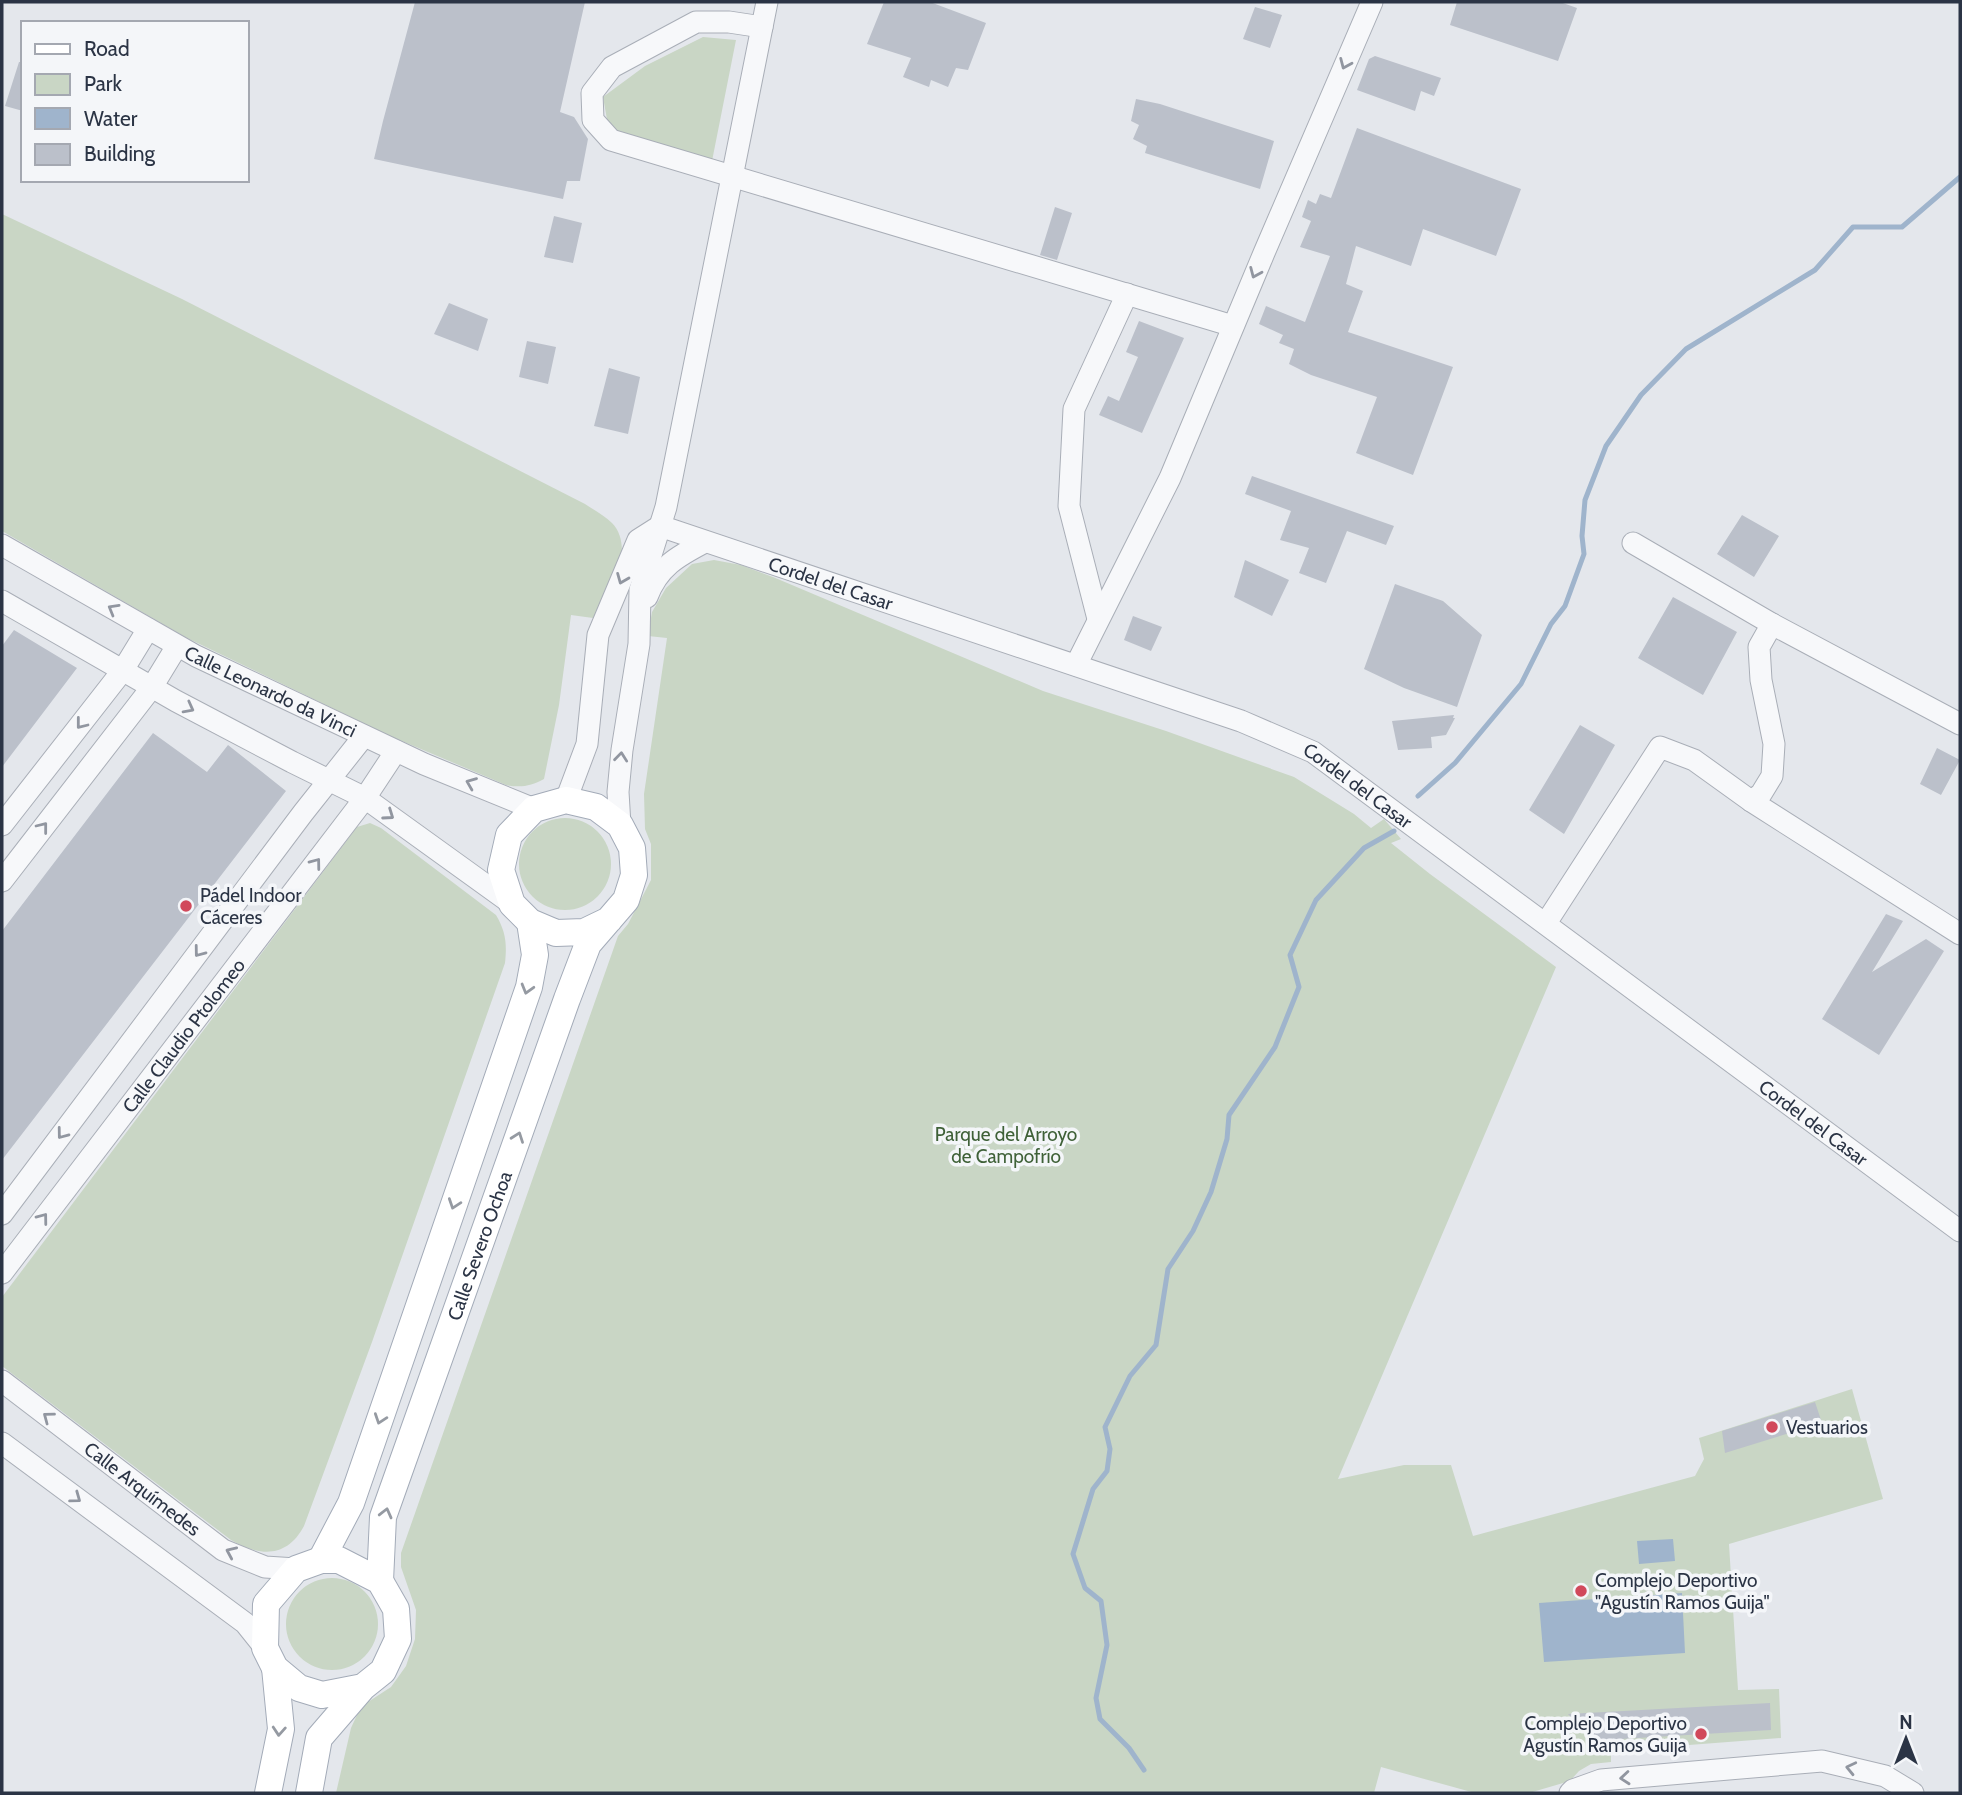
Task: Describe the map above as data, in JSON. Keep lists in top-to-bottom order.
{
  "streets": {
    "main road": ["Calle Severo Ochoa"],
    "street": [
      "Cordel del Casar",
      "Calle Leonardo da Vinci",
      "Calle Claudio Ptolomeo",
      "Calle Arquímedes"
    ]
  },
  "crossings": [
    ["Calle Leonardo da Vinci", "Calle Claudio Ptolomeo"],
    ["Calle Leonardo da Vinci", "Calle Severo Ochoa"],
    ["Calle Severo Ochoa", "Calle Arquímedes"]
  ],
  "parks": ["Parque del Arroyo de Campofrío"],
  "places": [
    "Pádel Indoor Cáceres",
    "Vestuarios",
    "Complejo Deportivo \"Agustín Ramos Guija\"",
    "Complejo Deportivo Agustín Ramos Guija"
  ],
  "legend": [
    "Road",
    "Park",
    "Water",
    "Building"
  ],
  "north": "top"
}
